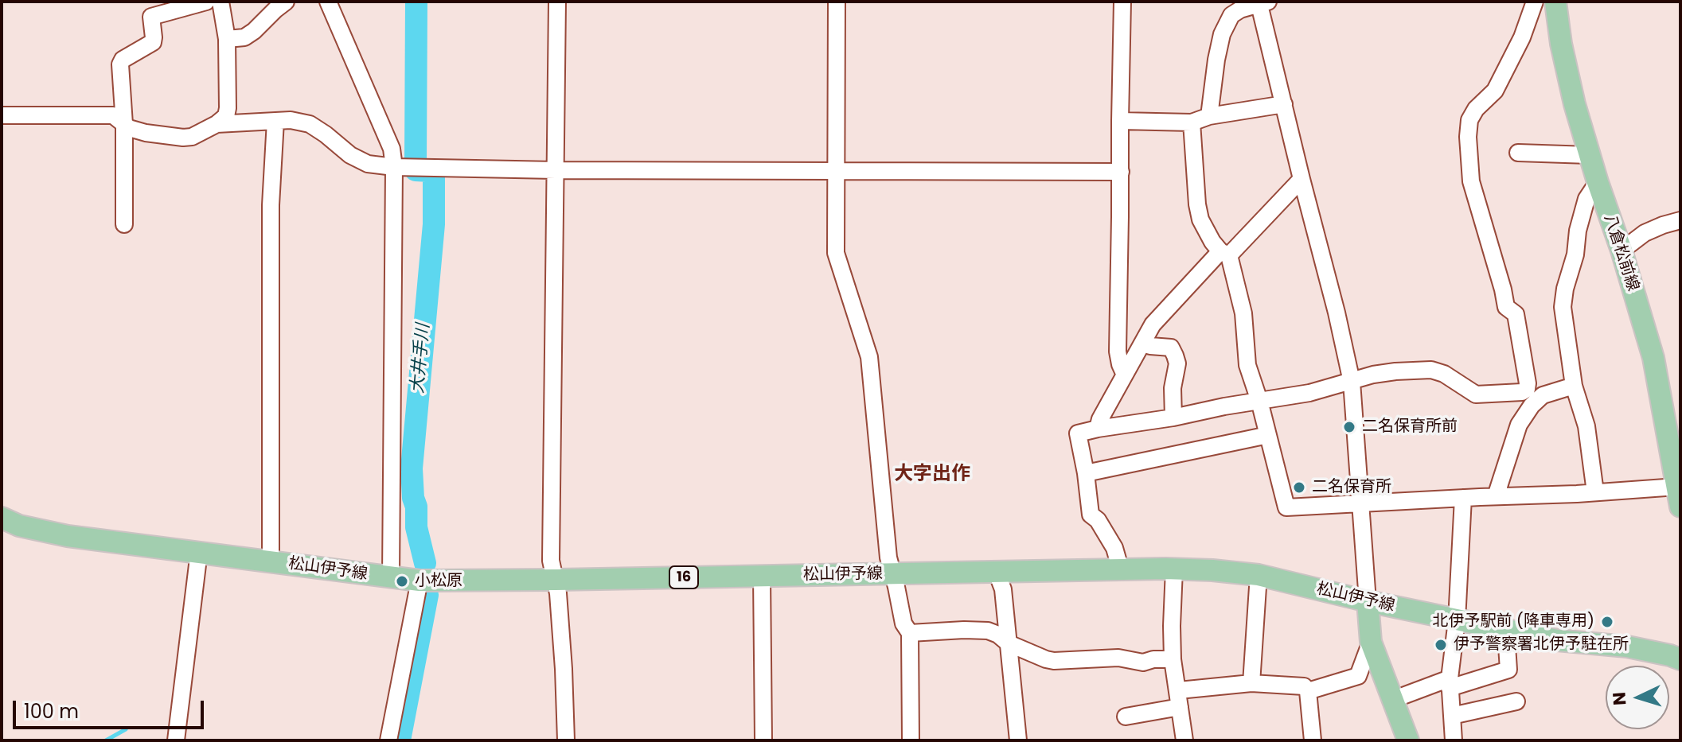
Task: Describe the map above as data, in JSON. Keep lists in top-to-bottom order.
{
  "streets": {
    "main road": ["八倉松前線", "松山伊予線", "16"]
  },
  "districts": ["大字出作"],
  "water": ["大井手川"],
  "places": [
    "二名保育所前",
    "二名保育所",
    "小松原",
    "北伊予駅前 (降車専用)",
    "伊予警察署北伊予駐在所"
  ],
  "scale_bar": "100 m",
  "north": "left"
}
